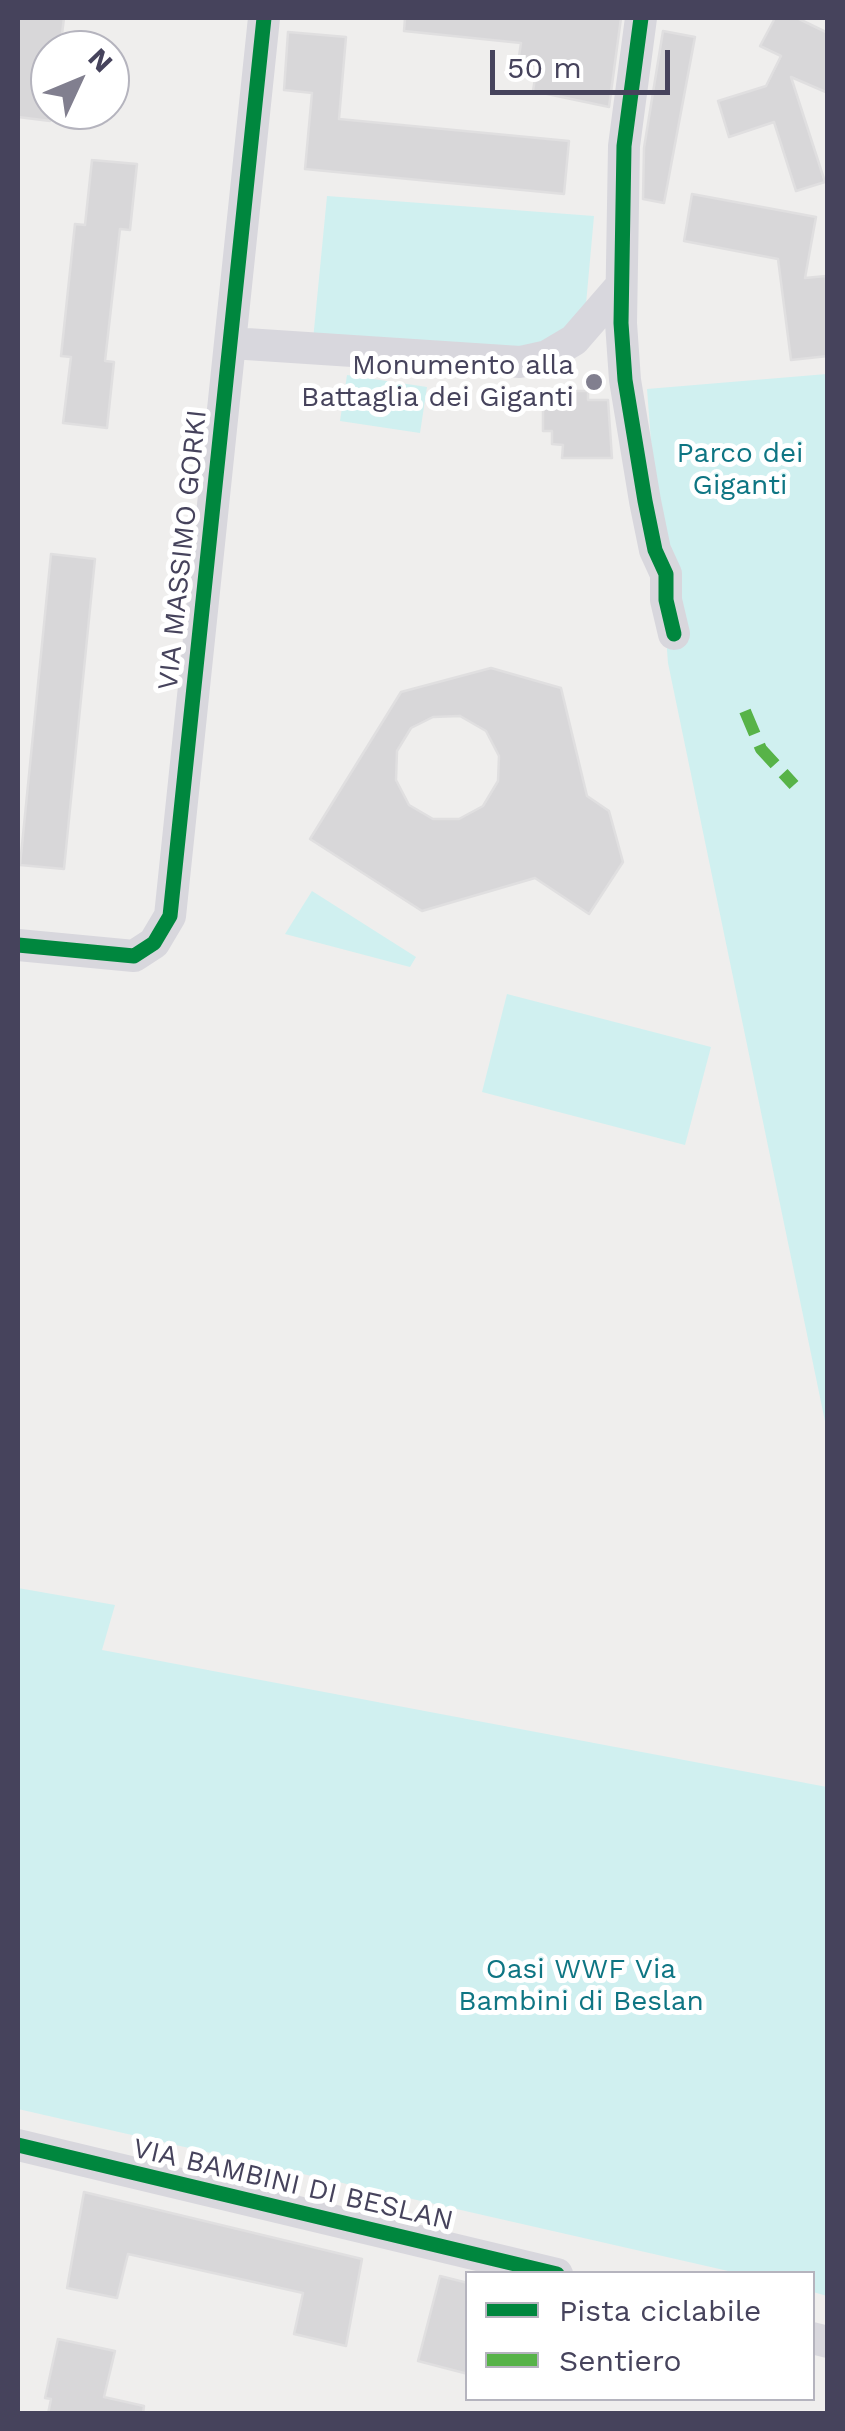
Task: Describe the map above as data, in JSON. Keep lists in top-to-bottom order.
{
  "streets": {
    "street": ["VIA MASSIMO GORKI", "VIA BAMBINI DI BESLAN"]
  },
  "parks": ["Parco dei Giganti", "Oasi WWF Via Bambini di Beslan"],
  "places": ["Monumento alla Battaglia dei Giganti"],
  "legend": ["Pista ciclabile", "Sentiero"],
  "scale_bar": "50 m",
  "north": "top right"
}
